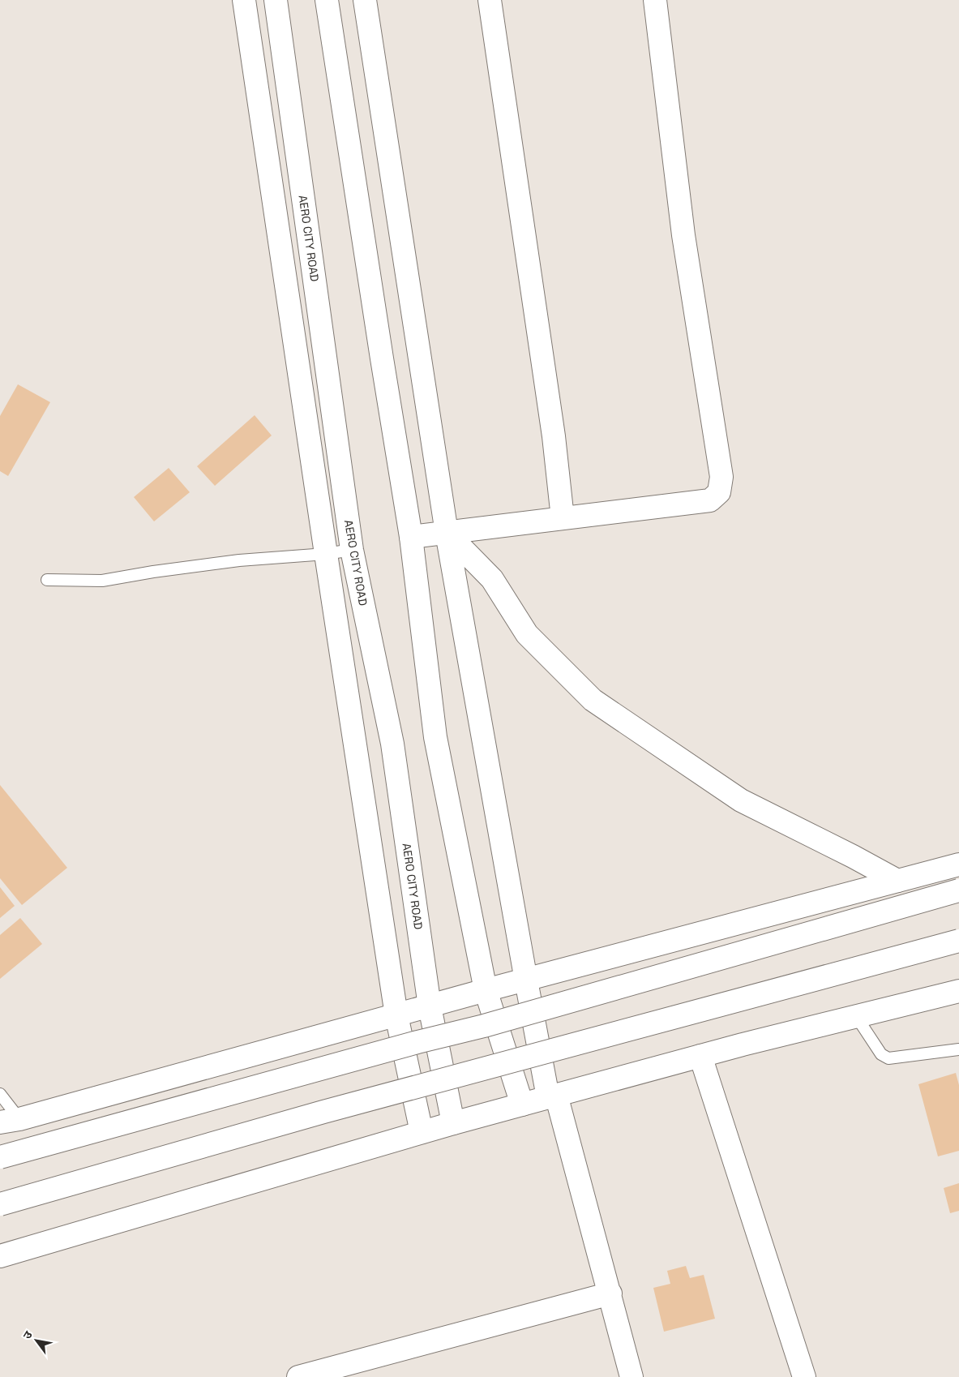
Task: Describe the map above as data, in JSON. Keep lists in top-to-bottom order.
{
  "streets": {
    "street": ["AERO CITY ROAD"]
  },
  "north": "top left"
}
